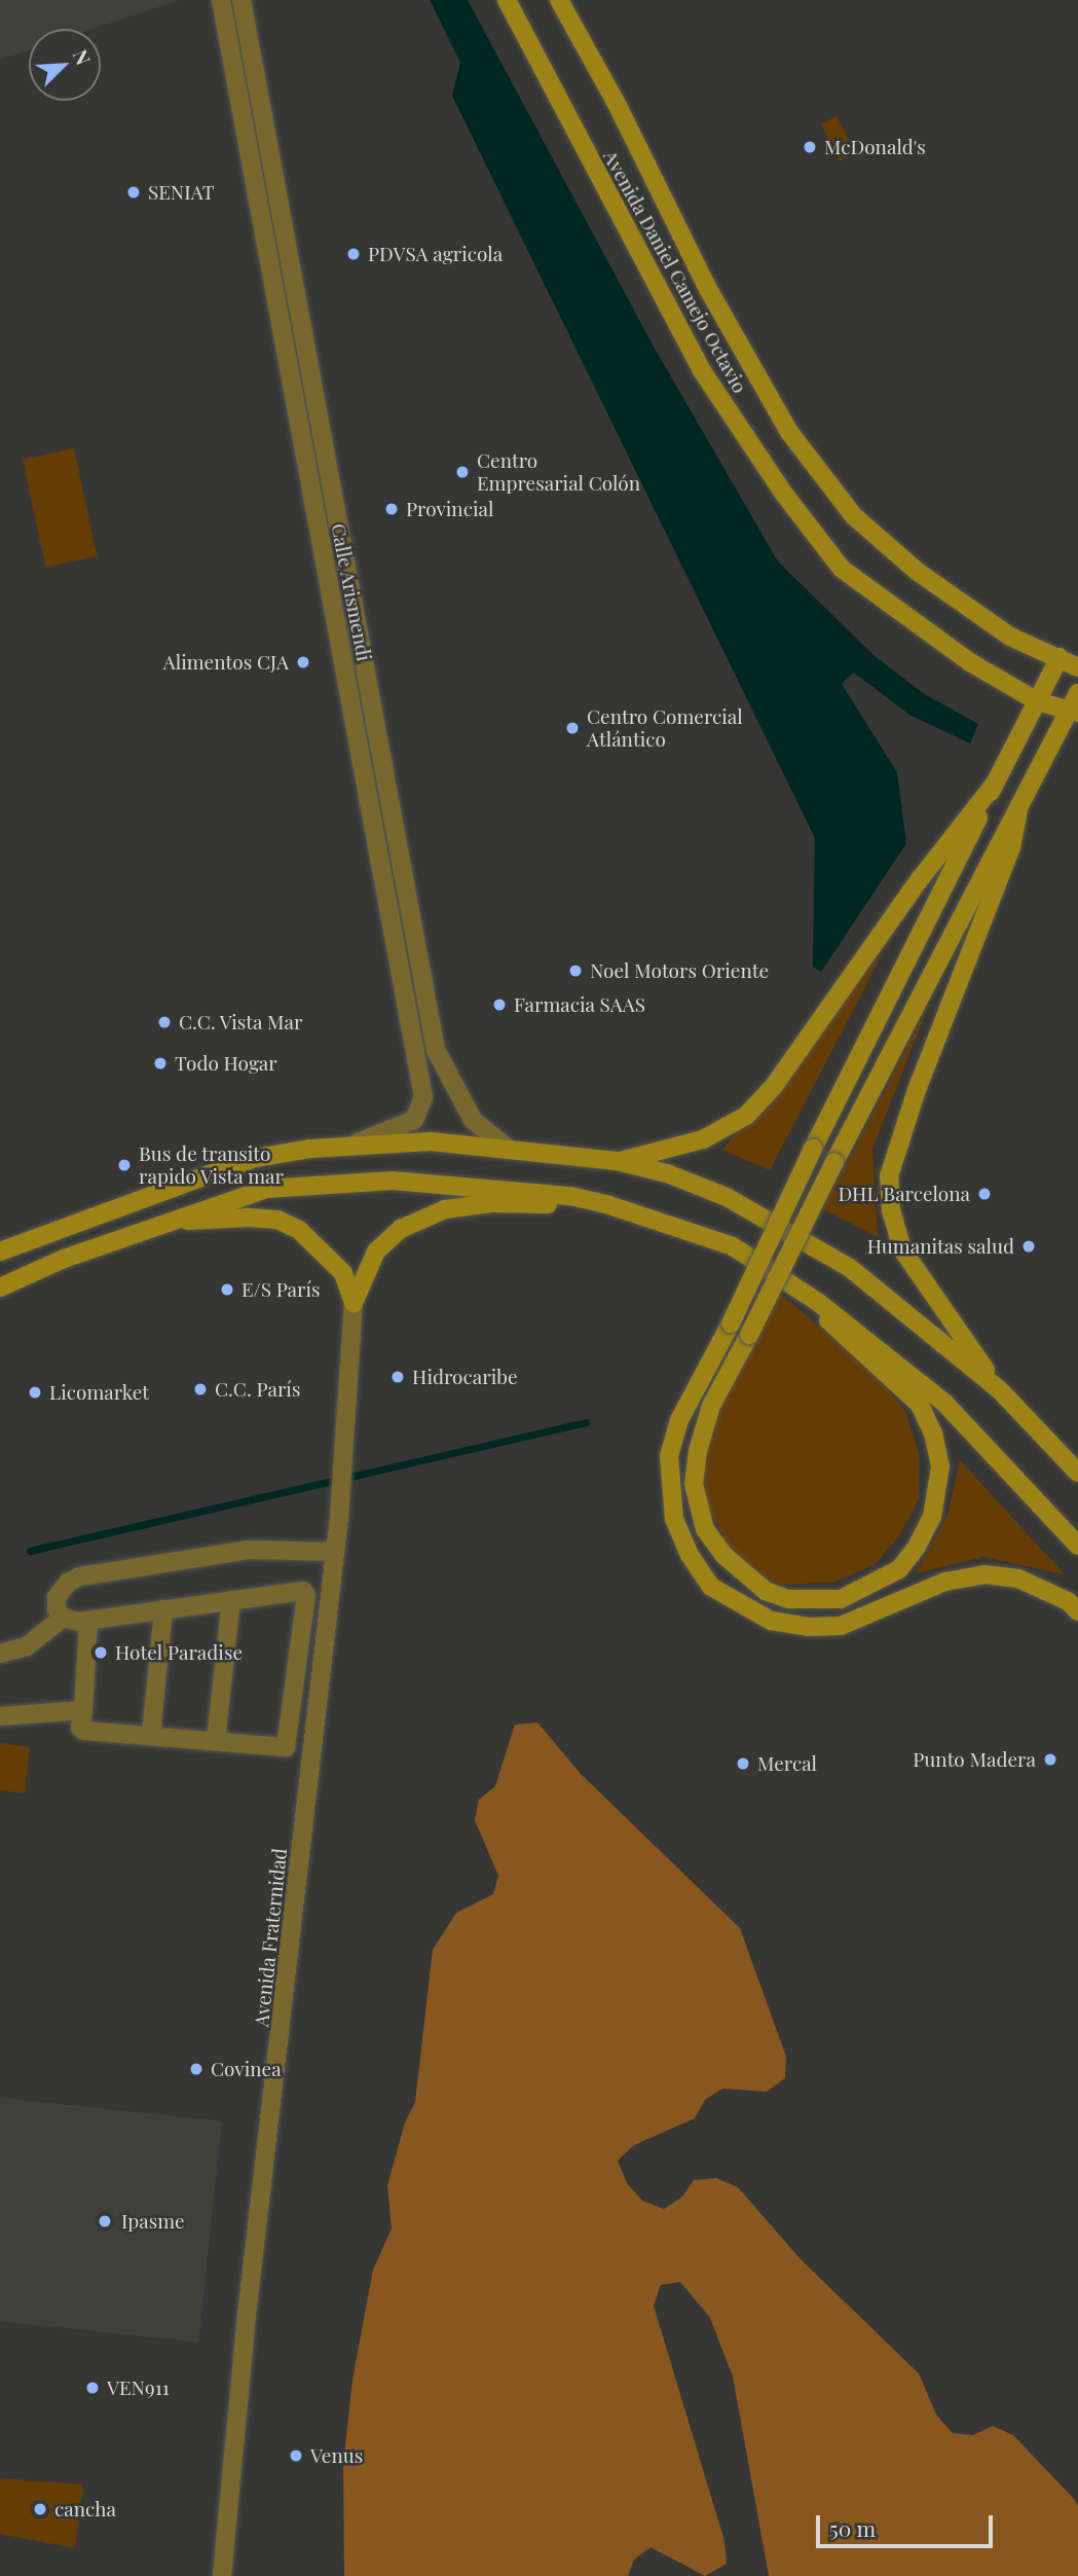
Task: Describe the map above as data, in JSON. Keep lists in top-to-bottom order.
{
  "streets": {
    "main road": ["Avenida Daniel Camejo Octavio"],
    "street": ["Calle Arismendi", "Avenida Fraternidad"]
  },
  "places": [
    "McDonald's",
    "SENIAT",
    "PDVSA agricola",
    "Centro Empresarial Colón",
    "Provincial",
    "Alimentos CJA",
    "Centro Comercial Atlántico",
    "Noel Motors Oriente",
    "Farmacia SAAS",
    "C.C. Vista Mar",
    "Todo Hogar",
    "Bus de transito rapido Vista mar",
    "DHL Barcelona",
    "Humanitas salud",
    "E/S París",
    "Hidrocaribe",
    "C.C. París",
    "Licomarket",
    "Hotel Paradise",
    "Punto Madera",
    "Mercal",
    "Covinea",
    "Ipasme",
    "VEN911",
    "Venus",
    "cancha"
  ],
  "scale_bar": "50 m",
  "north": "top right"
}
